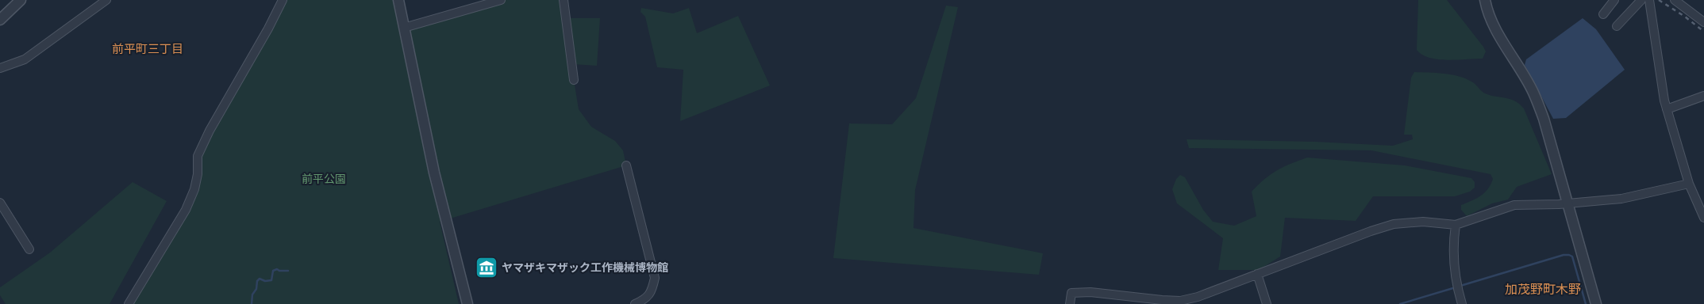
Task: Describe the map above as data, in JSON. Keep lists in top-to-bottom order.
{
  "districts": ["前平町三丁目", "加茂野町木野"],
  "parks": ["前平公園"],
  "places": {
    "museum": ["ヤマザキマザック工作機械博物館"]
  }
}
